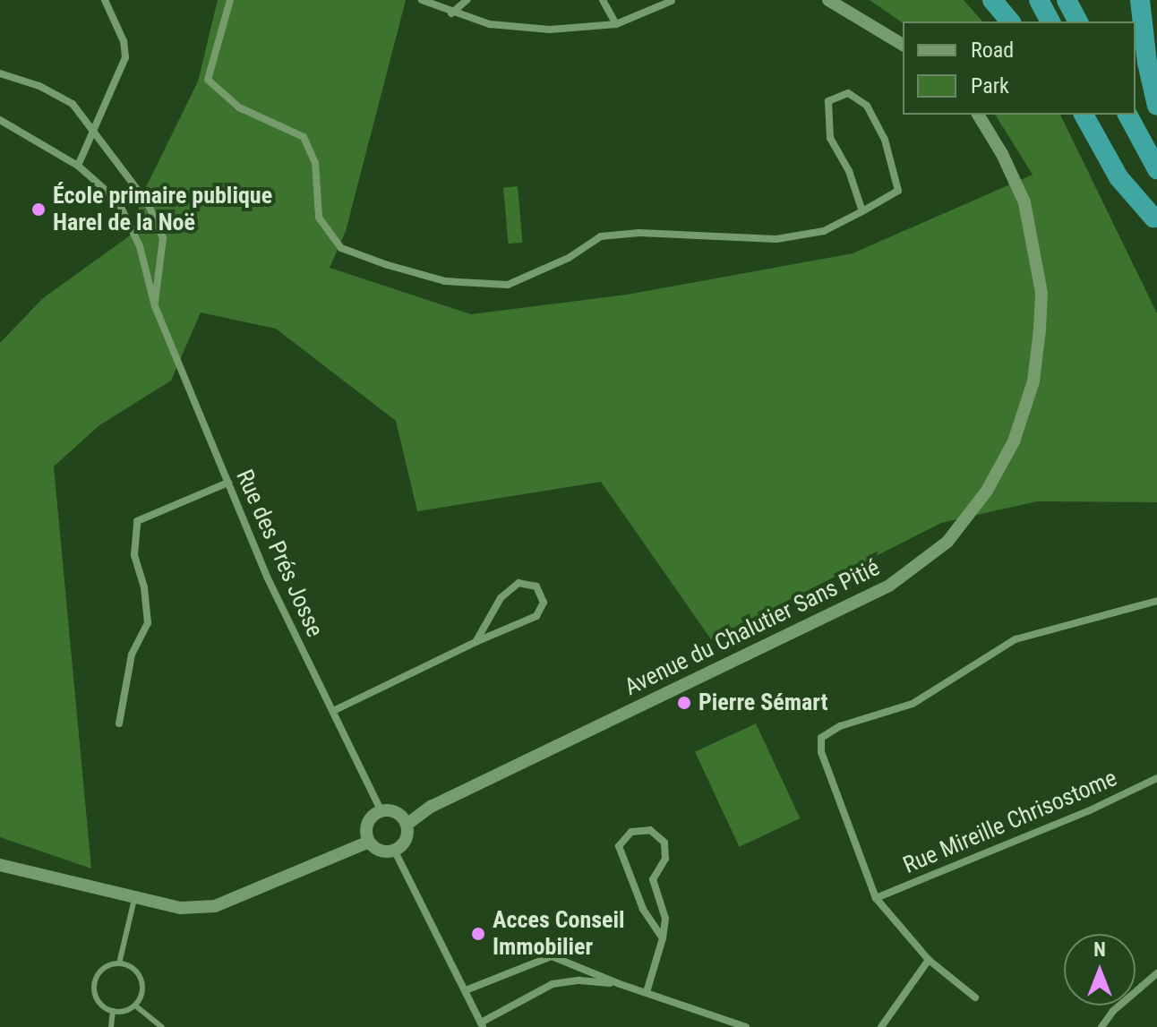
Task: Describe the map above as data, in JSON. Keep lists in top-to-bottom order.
{
  "streets": {
    "street": ["Rue des Prés Josse", "Avenue du Chalutier Sans Pitié", "Rue Mireille Chrisostome"]
  },
  "crossings": [
    ["Rue des Prés Josse", "Avenue du Chalutier Sans Pitié"]
  ],
  "places": ["École primaire publique Harel de la Noë", "Pierre Sémart", "Acces Conseil Immobilier"],
  "legend": ["Road", "Park"],
  "north": "top"
}
